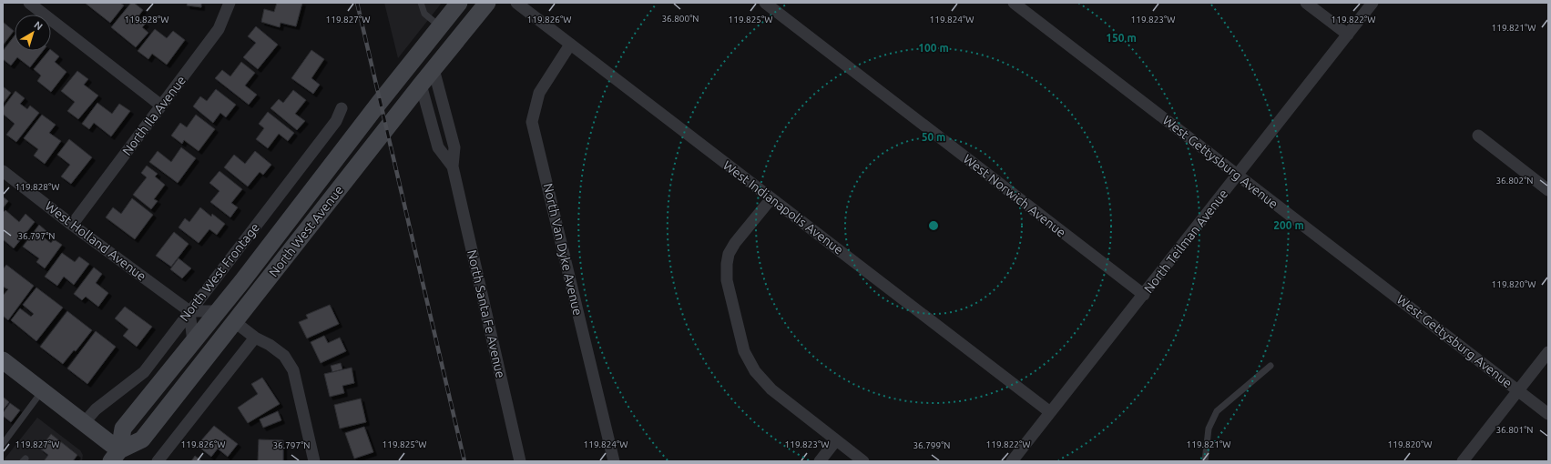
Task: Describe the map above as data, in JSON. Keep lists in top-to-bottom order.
{
  "streets": {
    "main road": ["North West Avenue"],
    "street": [
      "North Ila Avenue",
      "West Gettysburg Avenue",
      "West Norwich Avenue",
      "West Indianapolis Avenue",
      "West Holland Avenue",
      "North Teilman Avenue",
      "North Van Dyke Avenue",
      "North West Frontage",
      "North Santa Fe Avenue"
    ]
  },
  "crossings": [
    ["North Ila Avenue", "West Holland Avenue"],
    ["West Gettysburg Avenue", "North Teilman Avenue"],
    ["West Norwich Avenue", "North Teilman Avenue"],
    ["West Indianapolis Avenue", "North Teilman Avenue"],
    ["West Indianapolis Avenue", "North Van Dyke Avenue"],
    ["North West Avenue", "North Santa Fe Avenue"],
    ["West Holland Avenue", "North West Frontage"]
  ],
  "north": "top right",
  "coordinates": [
    "36.800°N",
    "119.828°W",
    "119.826°W",
    "119.825°W",
    "119.824°W",
    "119.823°W",
    "119.822°W",
    "119.827°W",
    "119.821°W",
    "36.802°N",
    "36.797°N",
    "119.820°W",
    "36.801°N",
    "36.799°N"
  ],
  "rings": [
    "150 m",
    "100 m",
    "50 m",
    "200 m"
  ]
}
